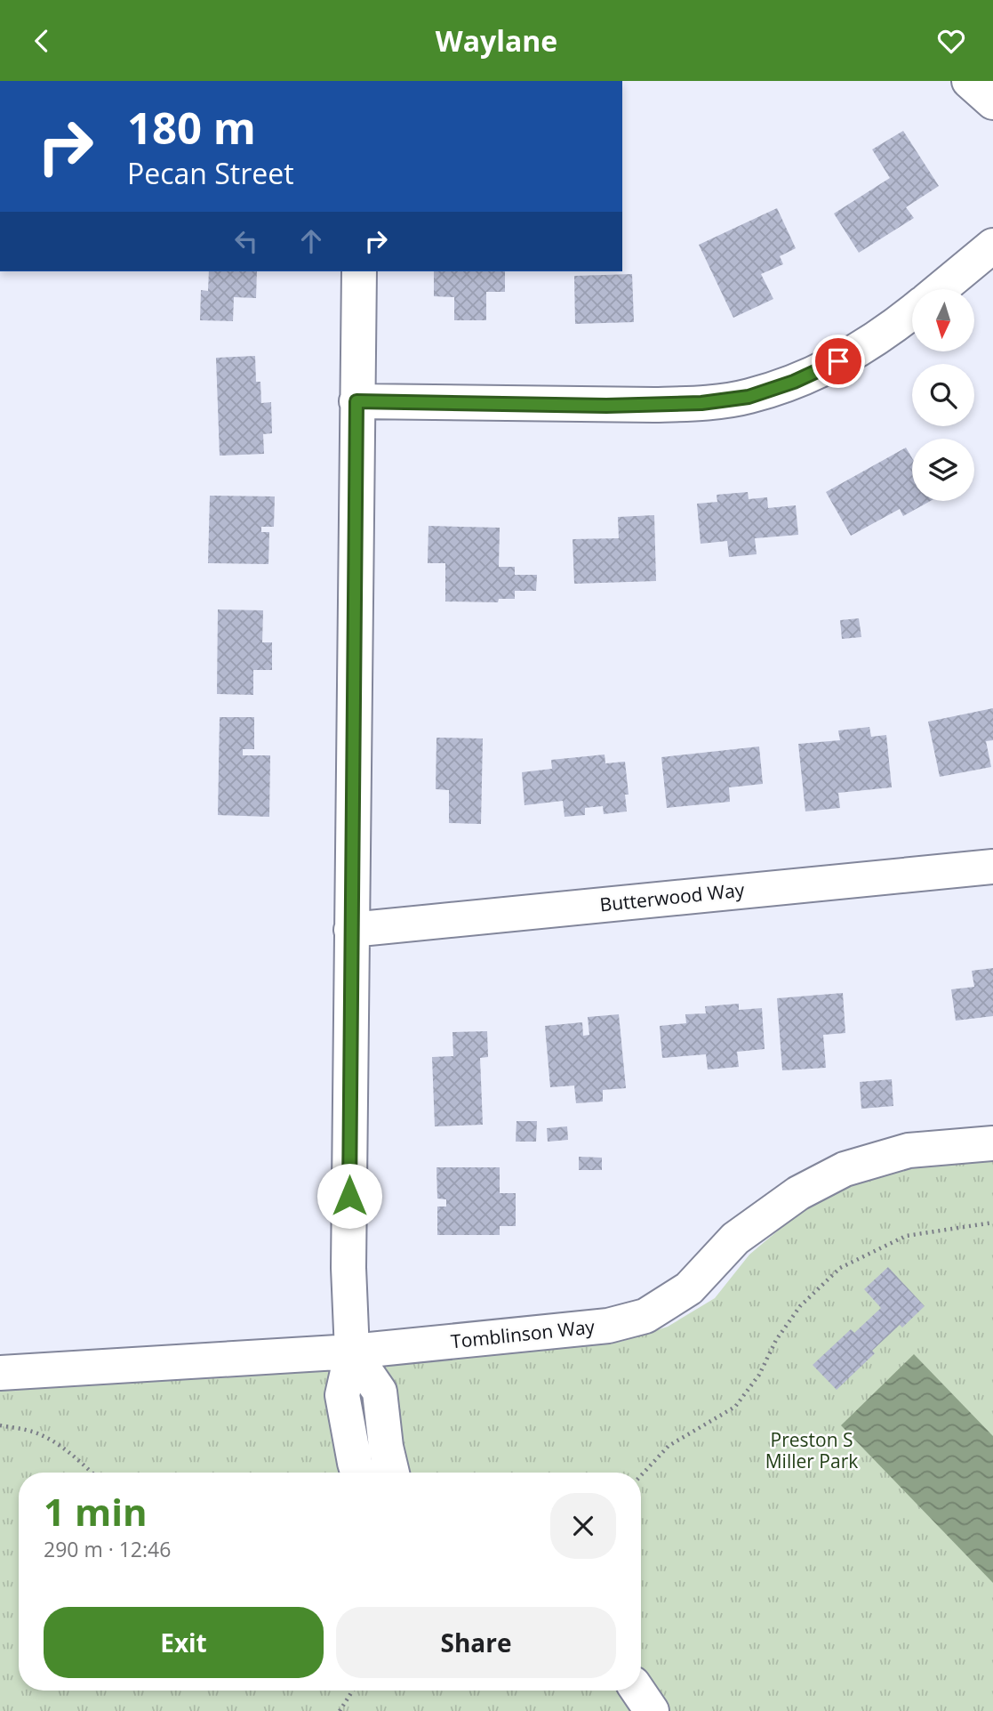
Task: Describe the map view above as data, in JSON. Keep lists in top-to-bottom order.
{
  "streets": {
    "street": ["Butterwood Way", "Tomblinson Way"]
  },
  "parks": ["Preston S Miller Park"],
  "north": "bottom",
  "page": {
    "header": "Waylane",
    "turn": ["180 m", "Pecan Street"],
    "heading": ["1 min", "290 m · 12:46"],
    "buttons": ["Exit", "Share"]
  }
}
